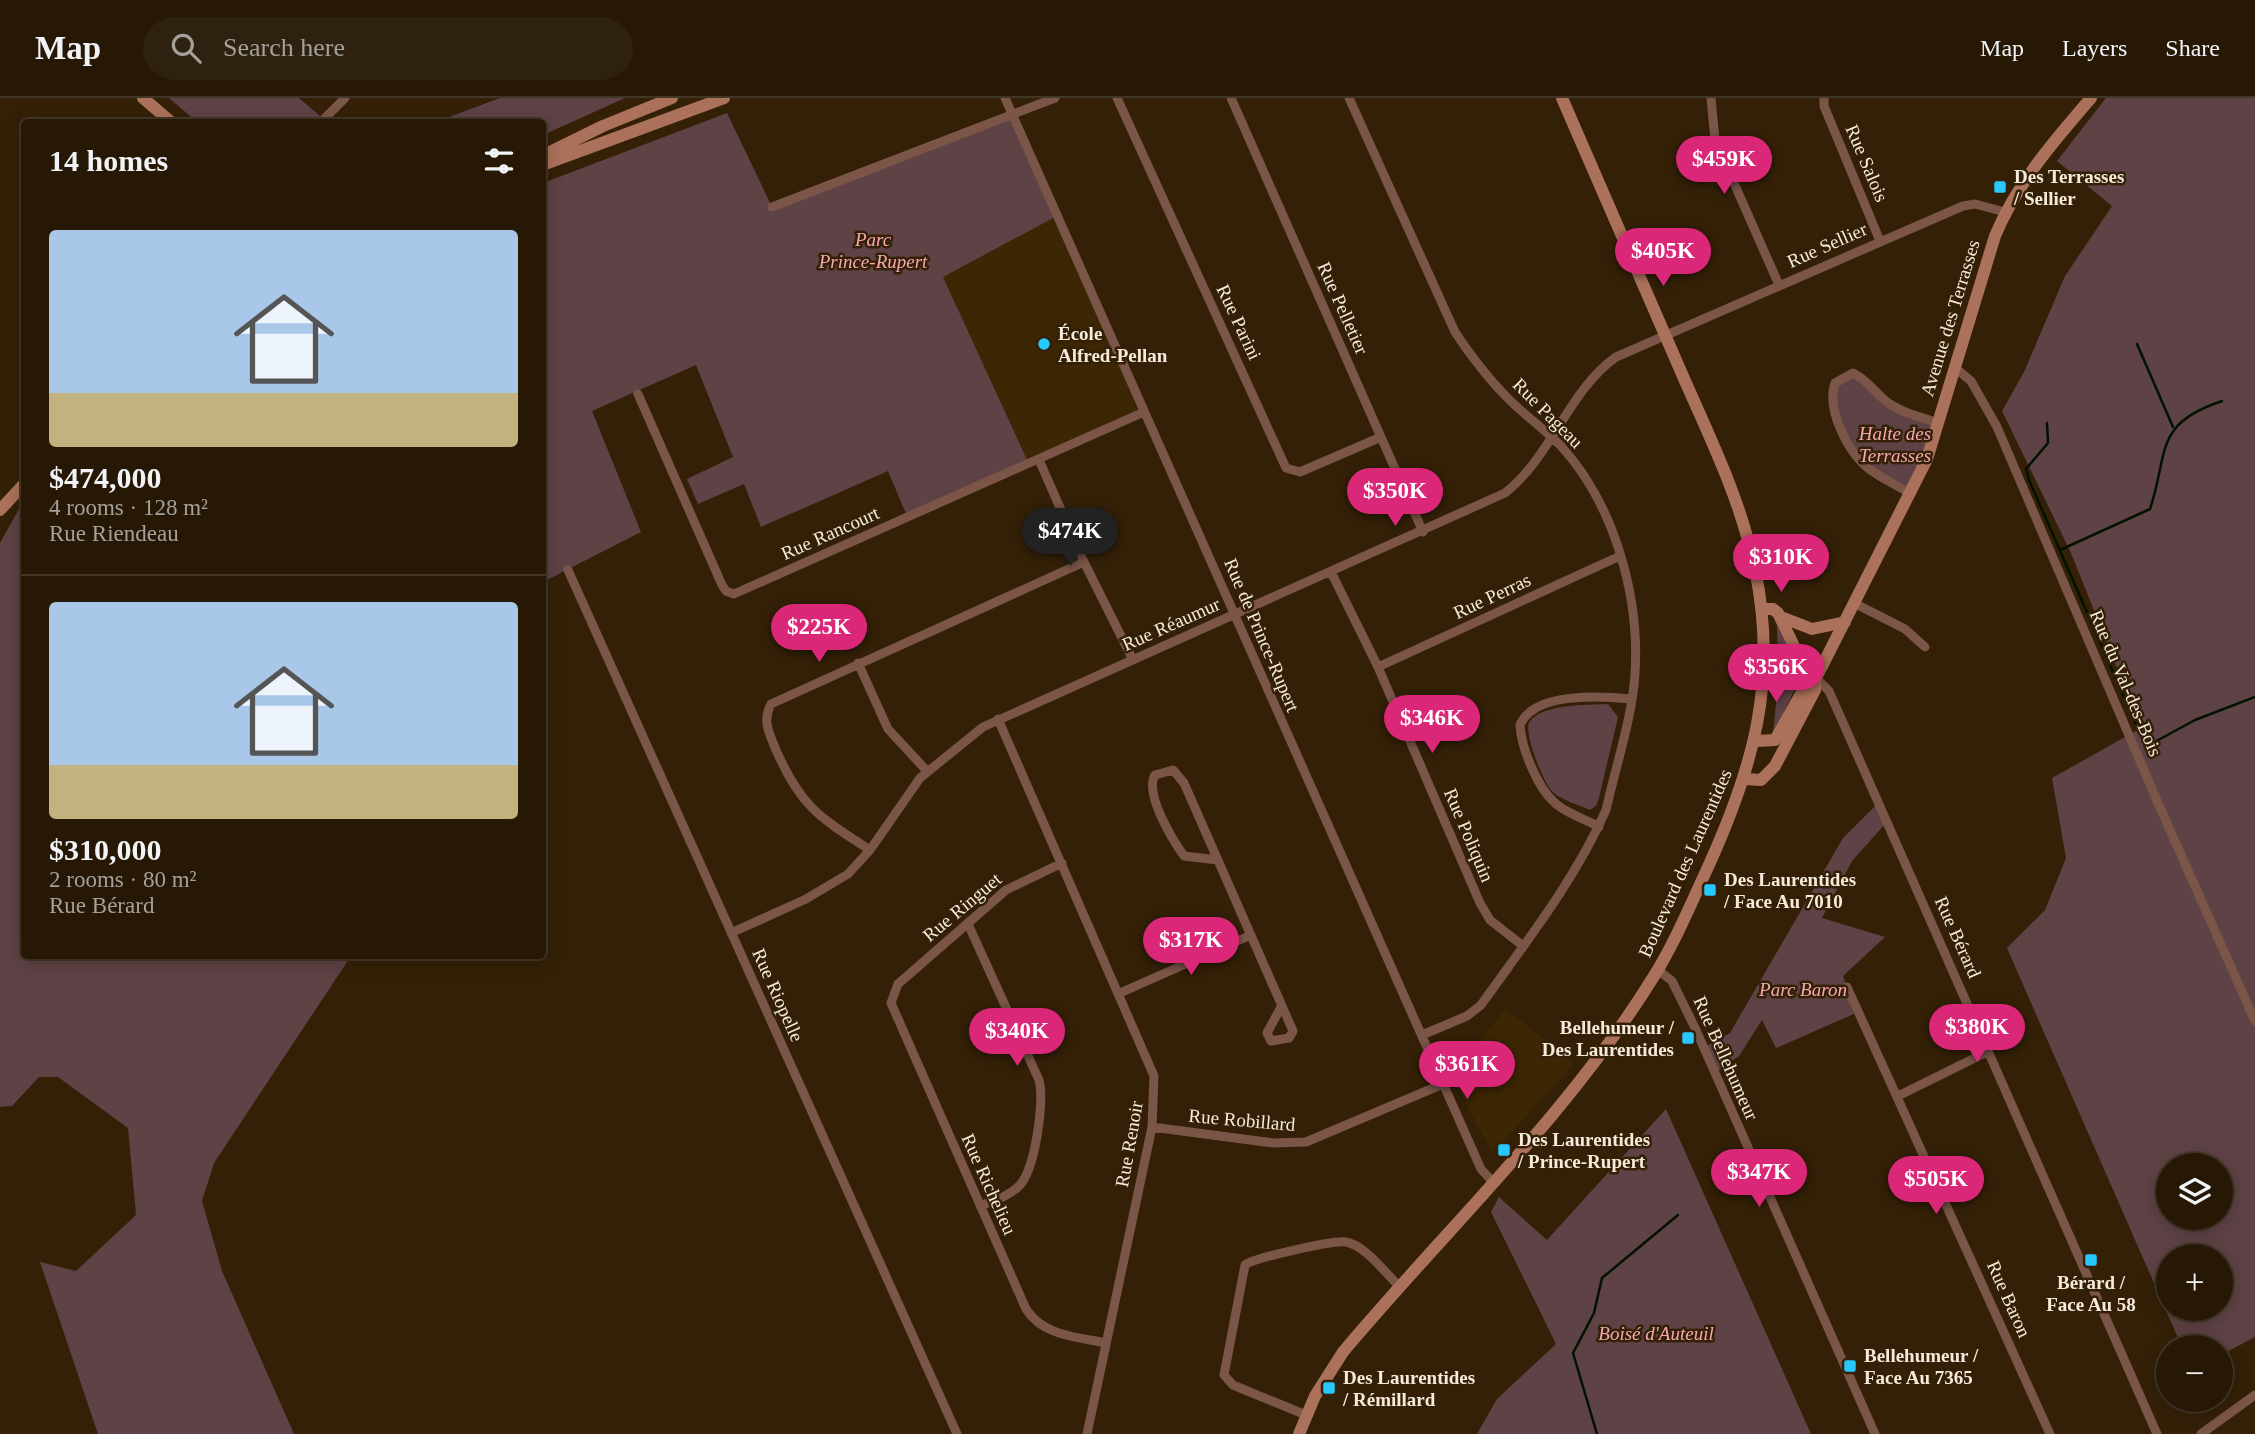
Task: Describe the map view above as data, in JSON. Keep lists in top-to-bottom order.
{
  "streets": {
    "street": [
      "Rue Salois",
      "Rue Sellier",
      "Rue Pelletier",
      "Avenue des Terrasses",
      "Rue Parini",
      "Rue Pageau",
      "Rue Rancourt",
      "Rue Perras",
      "Rue Réaumur",
      "Rue de Prince-Rupert",
      "Rue du Val-des-Bois",
      "Rue Poliquin",
      "Boulevard des Laurentides",
      "Rue Ringuet",
      "Rue Bérard",
      "Rue Riopelle",
      "Rue Bellehumeur",
      "Rue Robillard",
      "Rue Renoir",
      "Rue Richelieu",
      "Rue Baron"
    ]
  },
  "crossings": [
    ["Rue Salois", "Rue Sellier"],
    ["Rue Sellier", "Avenue des Terrasses"],
    ["Rue Sellier", "Rue Réaumur"],
    ["Rue Sellier", "Boulevard des Laurentides"],
    ["Rue Pelletier", "Rue Parini"],
    ["Rue Pelletier", "Rue Réaumur"],
    ["Avenue des Terrasses", "Rue du Val-des-Bois"],
    ["Avenue des Terrasses", "Boulevard des Laurentides"],
    ["Avenue des Terrasses", "Rue Bérard"],
    ["Rue Pageau", "Rue Perras"],
    ["Rue Pageau", "Rue Réaumur"],
    ["Rue Pageau", "Rue de Prince-Rupert"],
    ["Rue Pageau", "Rue Poliquin"],
    ["Rue Rancourt", "Rue de Prince-Rupert"],
    ["Rue Perras", "Rue Poliquin"],
    ["Rue Réaumur", "Rue de Prince-Rupert"],
    ["Rue Réaumur", "Rue Poliquin"],
    ["Rue Réaumur", "Boulevard des Laurentides"],
    ["Rue Réaumur", "Rue Riopelle"],
    ["Rue Réaumur", "Rue Renoir"],
    ["Rue de Prince-Rupert", "Boulevard des Laurentides"],
    ["Rue de Prince-Rupert", "Rue Robillard"],
    ["Boulevard des Laurentides", "Rue Bellehumeur"],
    ["Rue Ringuet", "Rue Renoir"],
    ["Rue Ringuet", "Rue Richelieu"],
    ["Rue Robillard", "Rue Renoir"],
    ["Rue Renoir", "Rue Richelieu"]
  ],
  "parks": [
    "Parc Prince-Rupert",
    "Halte des Terrasses",
    "Parc Baron",
    "Boisé d'Auteuil"
  ],
  "places": {
    "transit": [
      "Des Terrasses / Sellier",
      "Des Laurentides / Face Au 7010",
      "Bellehumeur / Des Laurentides",
      "Des Laurentides / Prince-Rupert",
      "Bérard / Face Au 58",
      "Bellehumeur / Face Au 7365",
      "Des Laurentides / Rémillard"
    ],
    "other": ["École Alfred-Pellan"]
  },
  "page": {
    "header": "Map",
    "search": "Search here",
    "nav": ["Map", "Layers", "Share"],
    "heading": "14 homes",
    "price": [
      "$459K",
      "$405K",
      "$350K",
      "$474K",
      "$310K",
      "$225K",
      "$356K",
      "$346K",
      "$317K",
      "$380K",
      "$340K",
      "$361K",
      "$347K",
      "$505K"
    ],
    "list": [
      {
        "name": "$474,000",
        "note": "4 rooms · 128 m² · Rue Riendeau"
      },
      {
        "name": "$310,000",
        "note": "2 rooms · 80 m² · Rue Bérard"
      }
    ],
    "map_buttons": ["+", "−"]
  }
}
